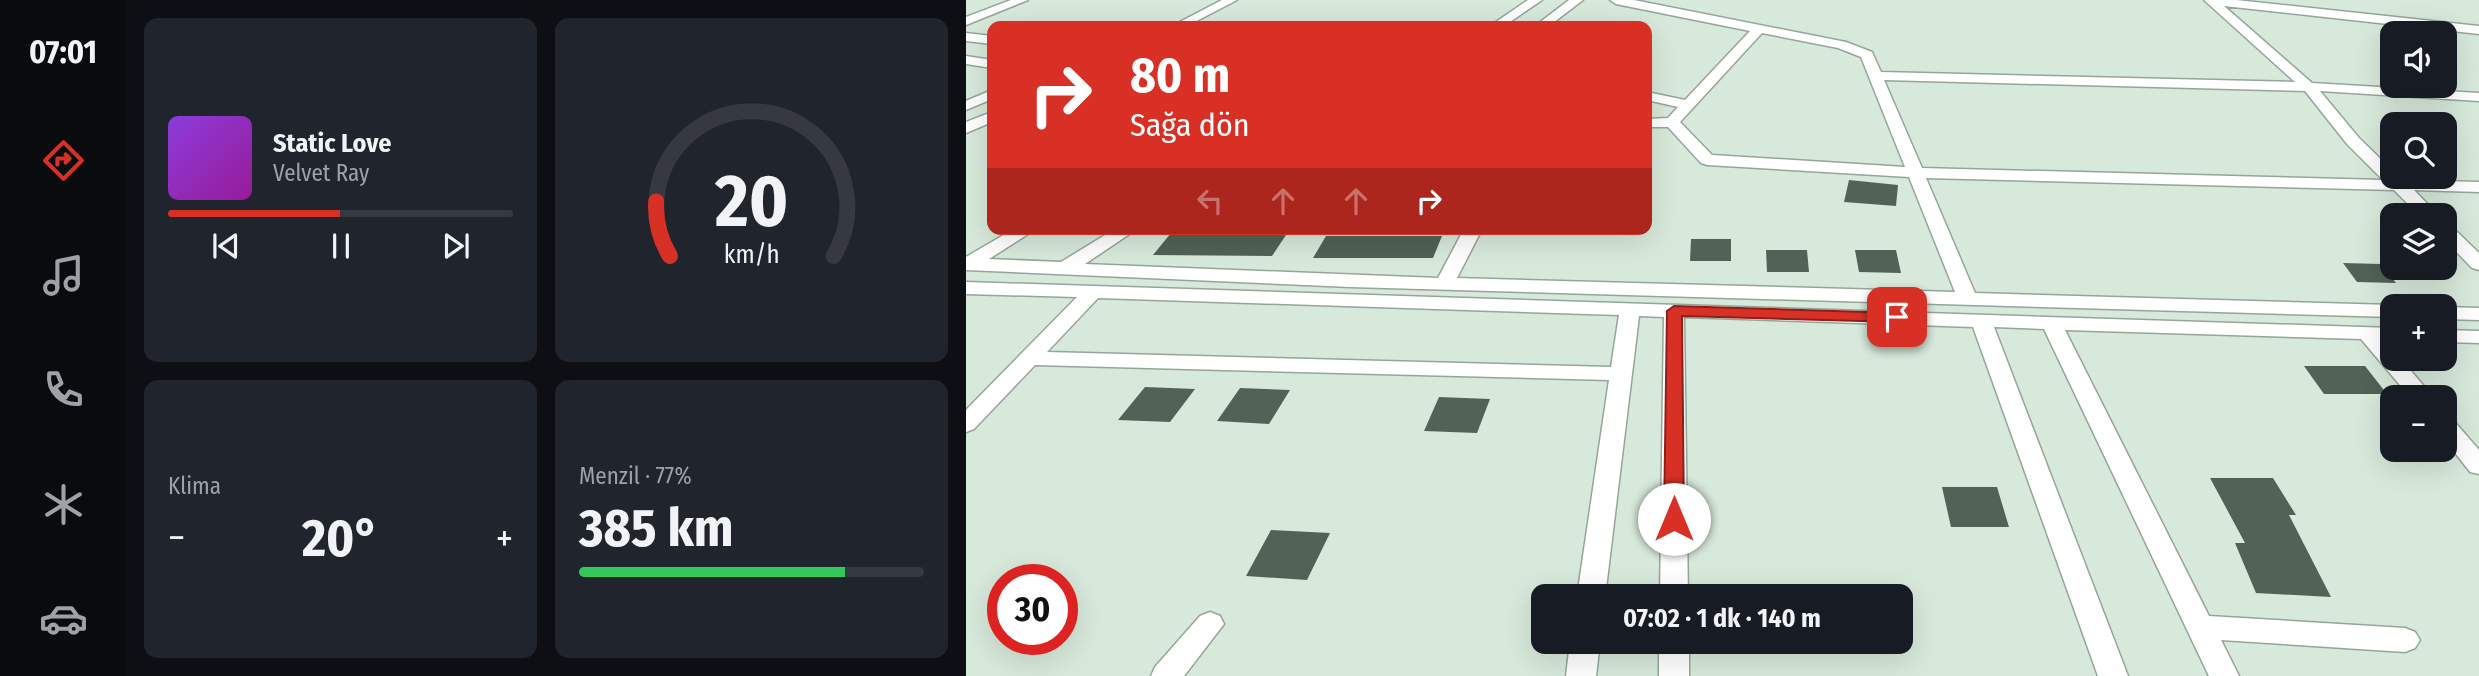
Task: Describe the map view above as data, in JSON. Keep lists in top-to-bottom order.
{
  "page": {
    "tabs": "07:01",
    "map_buttons": ["+", "−"],
    "turn": ["80 m", "Sağa dön"],
    "song": ["Static Love", "Velvet Ray"],
    "tile": [
      "Klima",
      ["Menzil · 77%", "385 km"]
    ],
    "heat": ["−", "20°", "+"],
    "limit": "30",
    "trip": "07:02 · 1 dk · 140 m",
    "gauge": ["20", "km/h"]
  }
}
